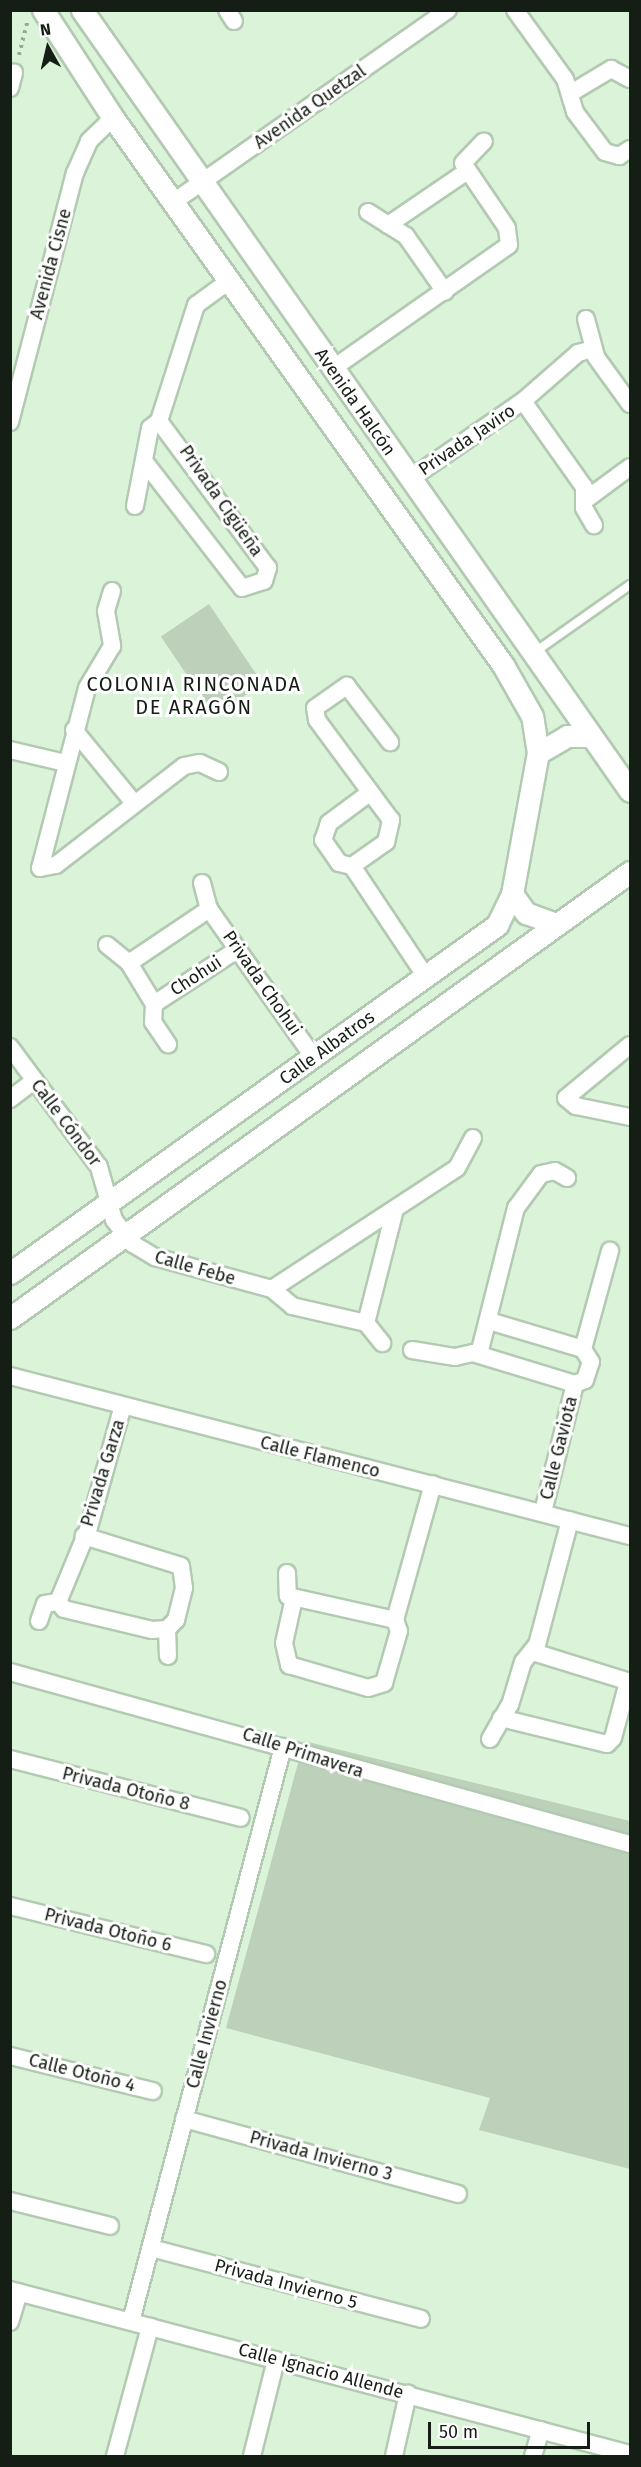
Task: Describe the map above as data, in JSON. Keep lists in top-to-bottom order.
{
  "streets": {
    "street": [
      "Avenida Quetzal",
      "Avenida Cisne",
      "Avenida Halcón",
      "Privada Javiro",
      "Privada Cigüeña",
      "Chohui",
      "Privada Chohui",
      "Calle Albatros",
      "Calle Cóndor",
      "Calle Febe",
      "Calle Gaviota",
      "Calle Flamenco",
      "Privada Garza",
      "Calle Primavera",
      "Privada Otoño 8",
      "Privada Otoño 6",
      "Calle Invierno",
      "Calle Otoño 4",
      "Privada Invierno 3",
      "Privada Invierno 5",
      "Calle Ignacio Allende"
    ]
  },
  "crossings": [
    ["Avenida Quetzal", "Avenida Halcón"],
    ["Avenida Cisne", "Avenida Halcón"],
    ["Avenida Halcón", "Privada Javiro"],
    ["Avenida Halcón", "Calle Albatros"],
    ["Chohui", "Privada Chohui"],
    ["Privada Chohui", "Calle Albatros"],
    ["Calle Albatros", "Calle Cóndor"],
    ["Calle Albatros", "Calle Febe"],
    ["Calle Cóndor", "Calle Febe"],
    ["Calle Gaviota", "Calle Flamenco"],
    ["Calle Flamenco", "Privada Garza"],
    ["Calle Primavera", "Calle Invierno"],
    ["Calle Invierno", "Privada Invierno 3"],
    ["Calle Invierno", "Privada Invierno 5"],
    ["Calle Invierno", "Calle Ignacio Allende"]
  ],
  "districts": ["COLONIA RINCONADA DE ARAGÓN"],
  "scale_bar": "50 m",
  "north": "top"
}
